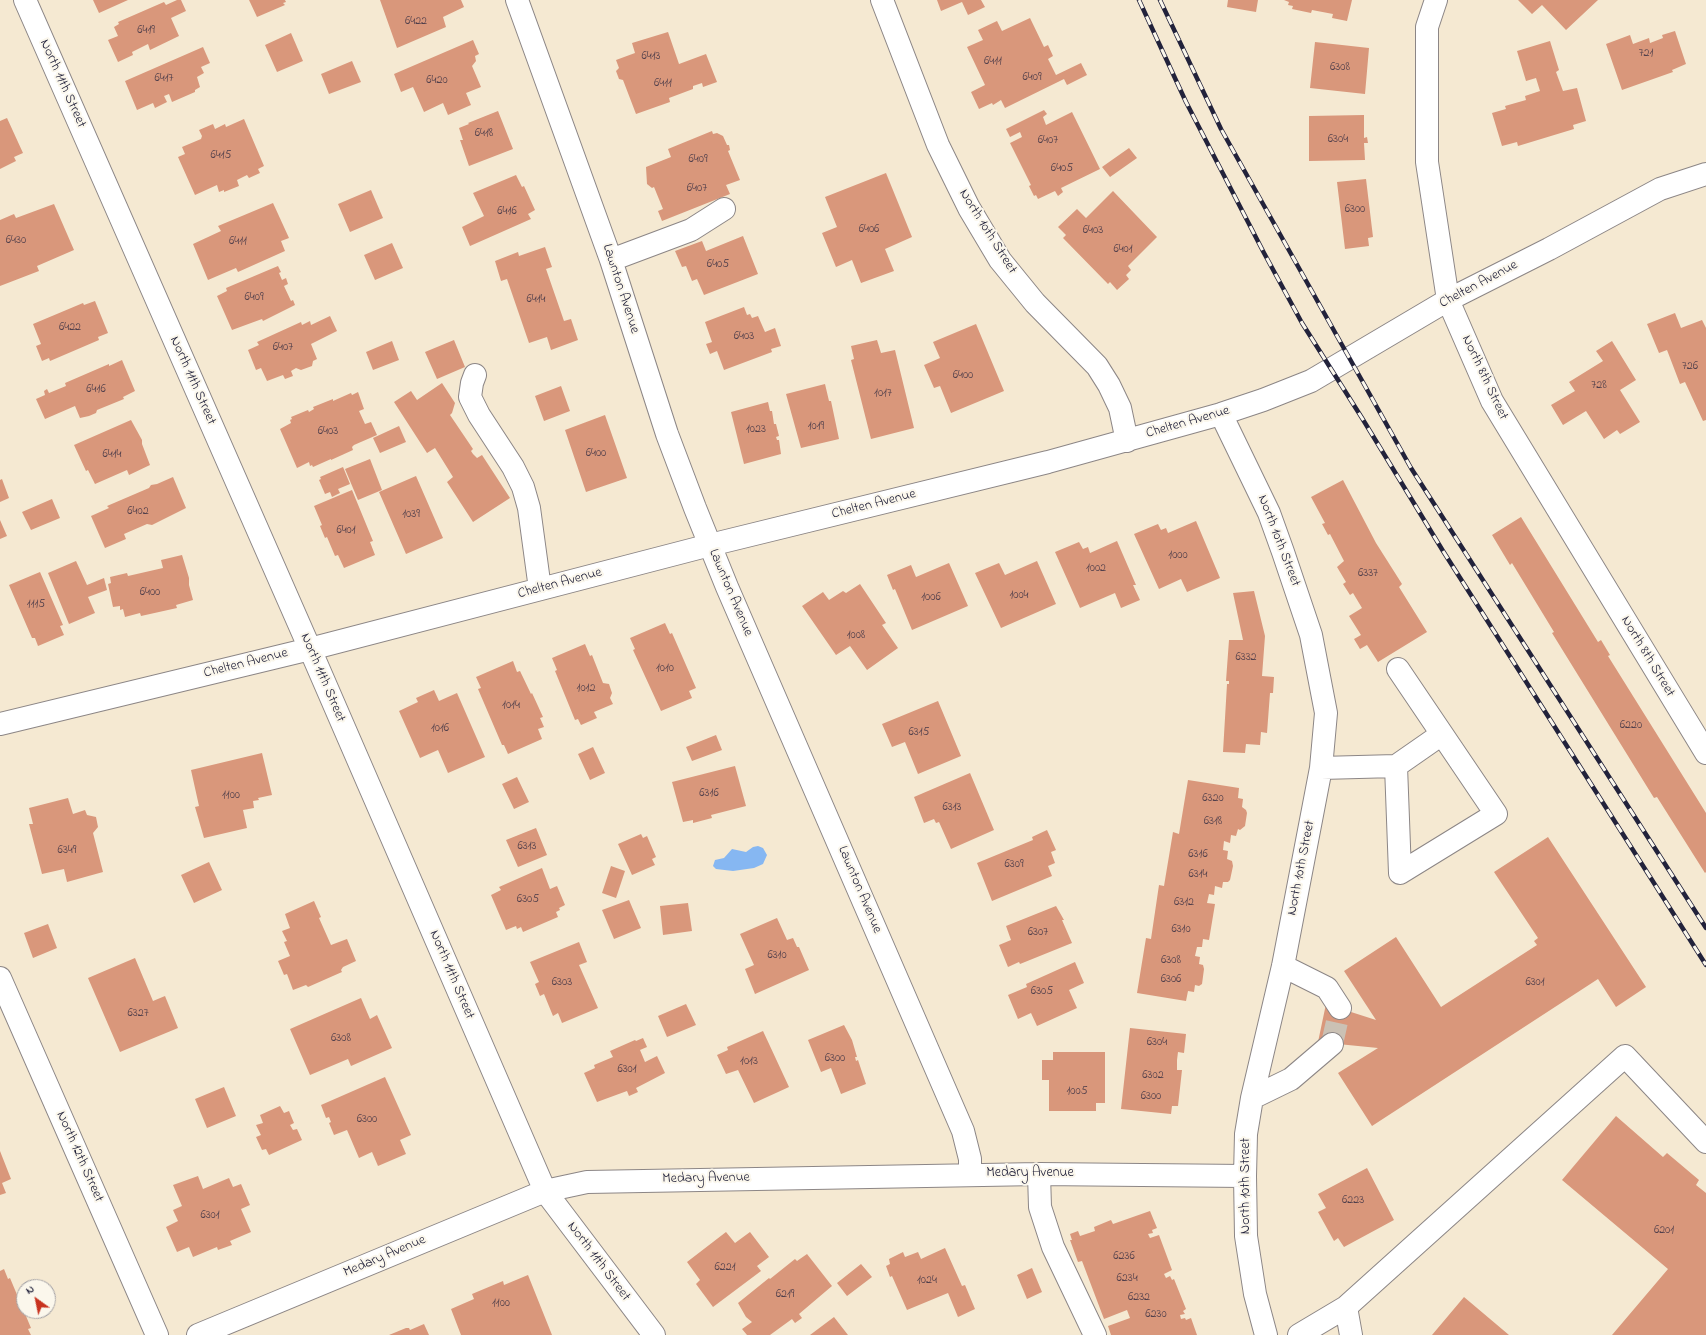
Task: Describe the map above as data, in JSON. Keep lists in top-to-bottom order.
{
  "streets": {
    "street": [
      "North 11th Street",
      "North 10th Street",
      "Chelten Avenue",
      "Lawnton Avenue",
      "North 8th Street",
      "North 12th Street",
      "Medary Avenue"
    ]
  },
  "crossings": [
    ["North 11th Street", "Chelten Avenue"],
    ["North 11th Street", "Medary Avenue"],
    ["North 10th Street", "Chelten Avenue"],
    ["North 10th Street", "Medary Avenue"],
    ["Chelten Avenue", "Lawnton Avenue"],
    ["Chelten Avenue", "North 8th Street"],
    ["Lawnton Avenue", "Medary Avenue"]
  ],
  "house_numbers": [
    "6422",
    "6419",
    "721",
    "6413",
    "6411",
    "6308",
    "6409",
    "6417",
    "6420",
    "6411",
    "6418",
    "6304",
    "6407",
    "6415",
    "6409",
    "6405",
    "6407",
    "6300",
    "6416",
    "6406",
    "6403",
    "6430",
    "6411",
    "6401",
    "6405",
    "6409",
    "6414",
    "6422",
    "6403",
    "6407",
    "726",
    "6400",
    "728",
    "6416",
    "1017",
    "1019",
    "1023",
    "6403",
    "6400",
    "6414",
    "6402",
    "1039",
    "6401",
    "1000",
    "1002",
    "6337",
    "6400",
    "1004",
    "1006",
    "1115",
    "1008",
    "6332",
    "1010",
    "1012",
    "1014",
    "6220",
    "1016",
    "6315",
    "6316",
    "1100",
    "6320",
    "6313",
    "6318",
    "6313",
    "6349",
    "6316",
    "6309",
    "6314",
    "6305",
    "6312",
    "6310",
    "6307",
    "6310",
    "6308",
    "6306",
    "6303",
    "6301",
    "6305",
    "6327",
    "6308",
    "6304",
    "6300",
    "1013",
    "6301",
    "6302",
    "1005",
    "6300",
    "6300",
    "6223",
    "6301",
    "6201",
    "6236",
    "6221",
    "6234",
    "1024",
    "6219",
    "6232",
    "1100",
    "6230"
  ],
  "north": "top left"
}
